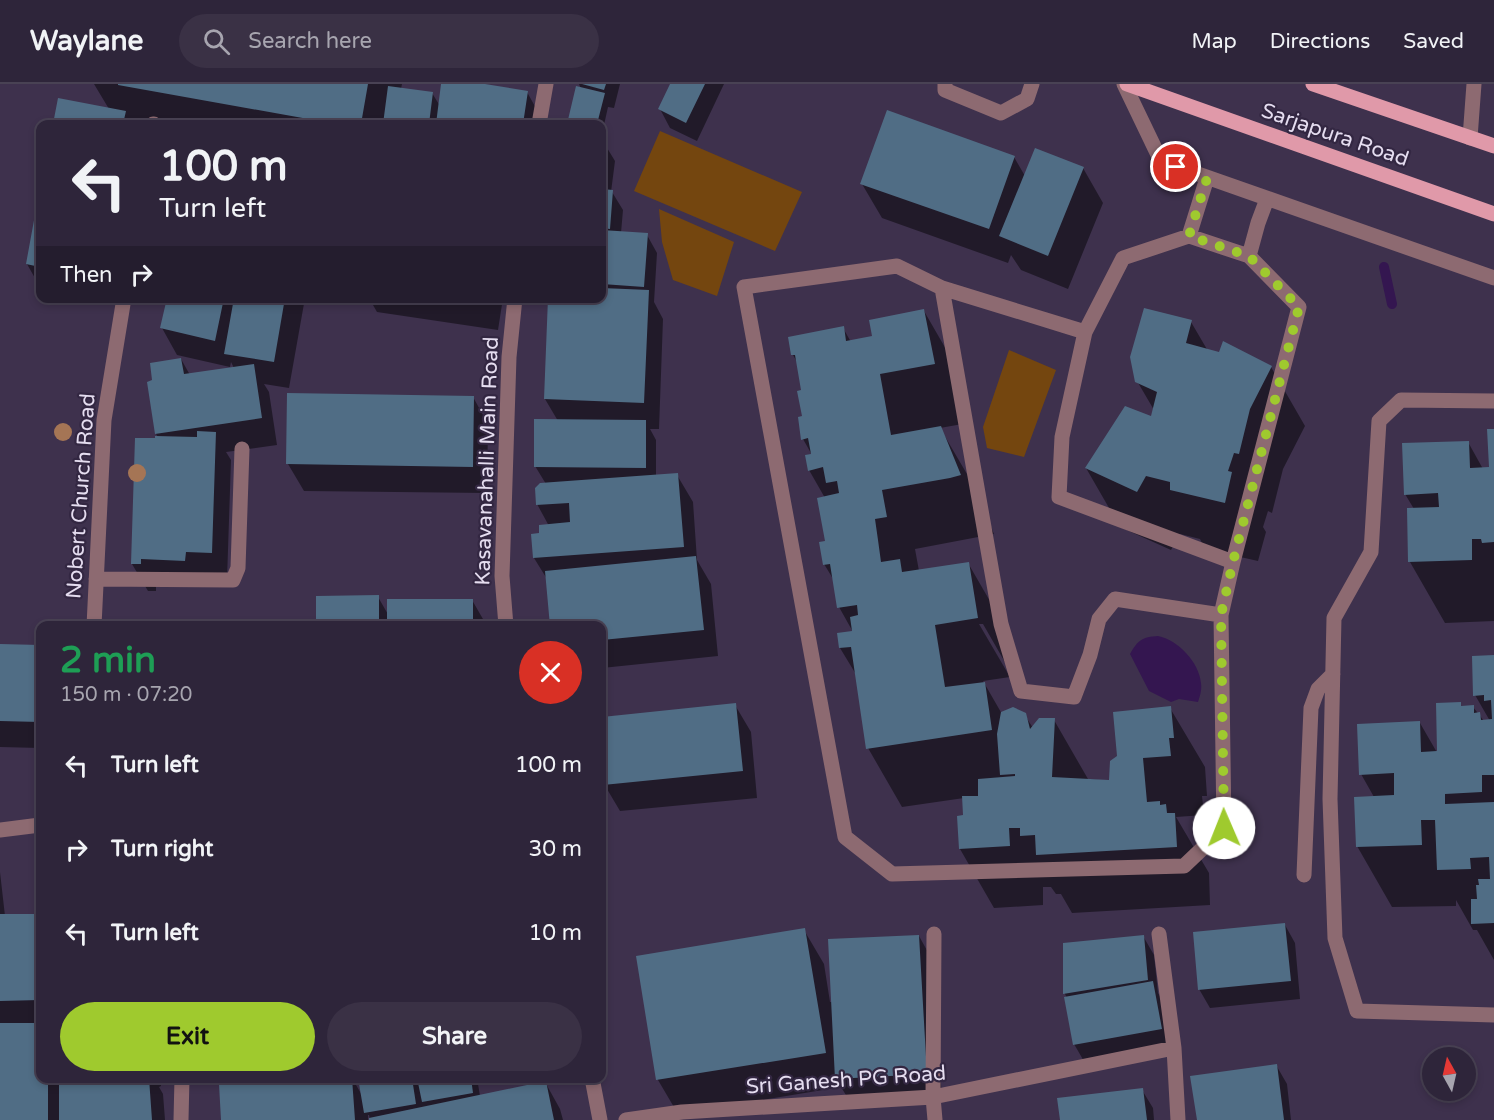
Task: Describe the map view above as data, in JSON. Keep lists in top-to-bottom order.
{
  "streets": {
    "main road": ["Sarjapura Road"],
    "street": ["Kasavanahalli Main Road", "Nobert Church Road", "Sri Ganesh PG Road"]
  },
  "north": "top",
  "page": {
    "header": "Waylane",
    "search": "Search here",
    "nav": ["Map", "Directions", "Saved"],
    "turn": ["100 m", "Turn left"],
    "then": "Then",
    "heading": ["2 min", "150 m · 07:20"],
    "list": [
      {
        "name": "Turn left",
        "value": "100 m"
      },
      {
        "name": "Turn right",
        "value": "30 m"
      },
      {
        "name": "Turn left",
        "value": "10 m"
      }
    ],
    "buttons": ["Exit", "Share"]
  }
}
